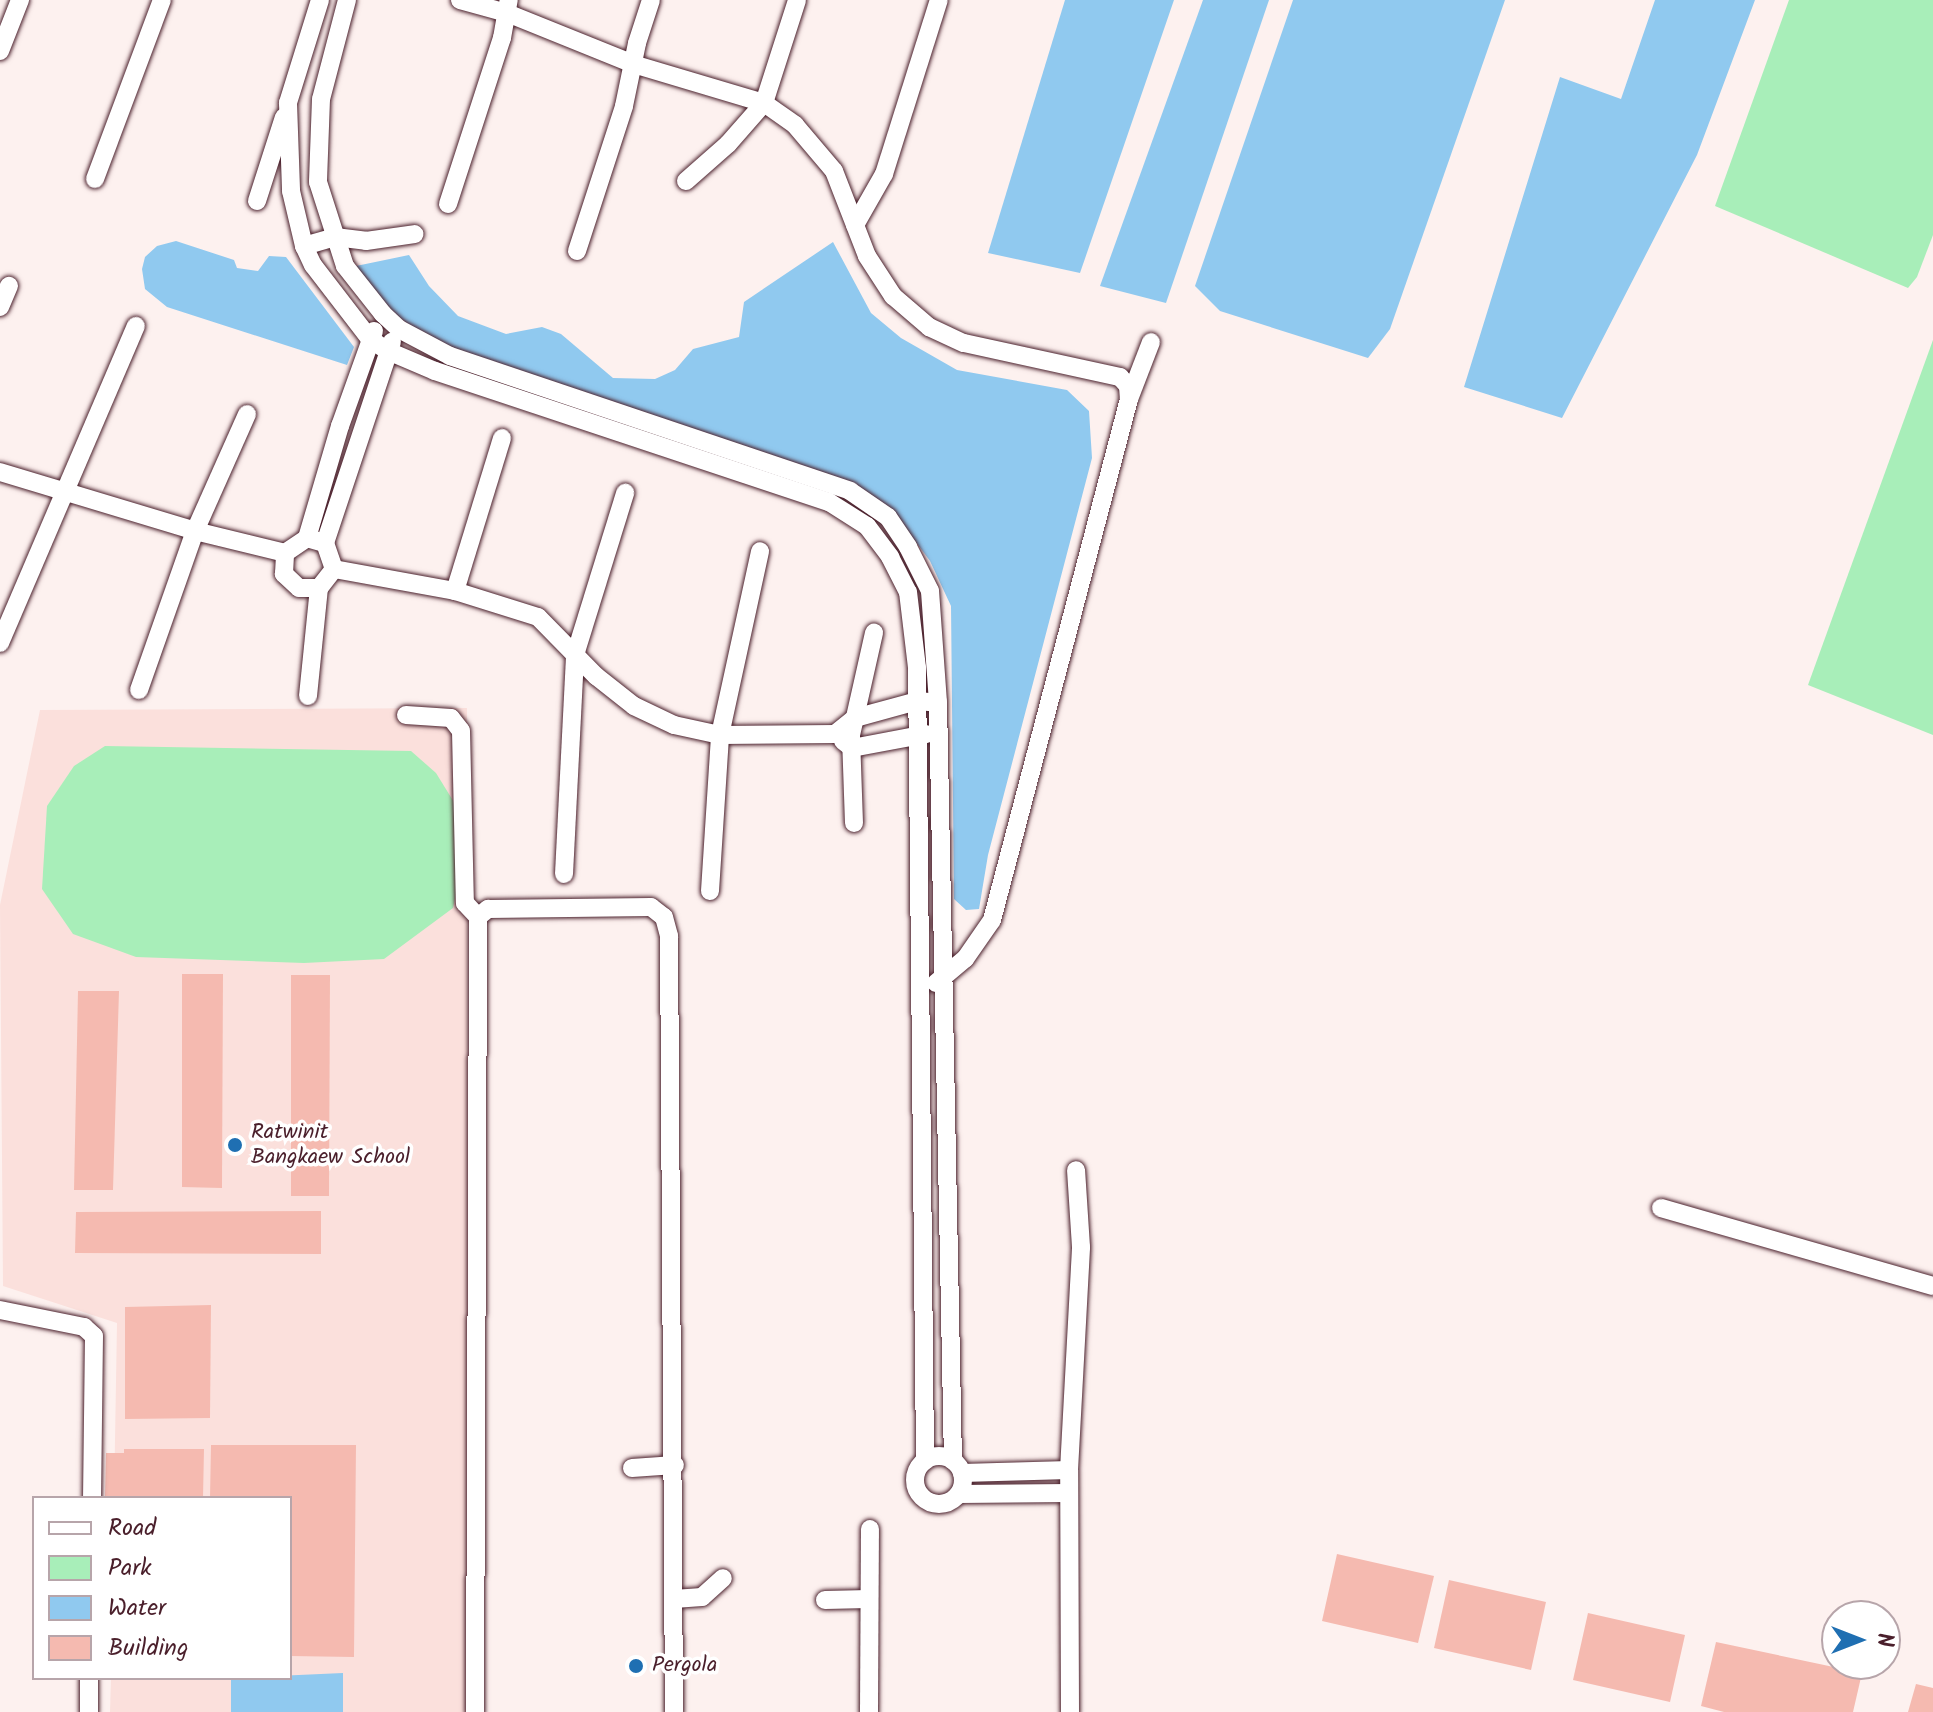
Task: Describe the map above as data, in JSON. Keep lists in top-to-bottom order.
{
  "places": ["Ratwinit Bangkaew School", "Pergola"],
  "legend": [
    "Road",
    "Park",
    "Water",
    "Building"
  ],
  "north": "right"
}
